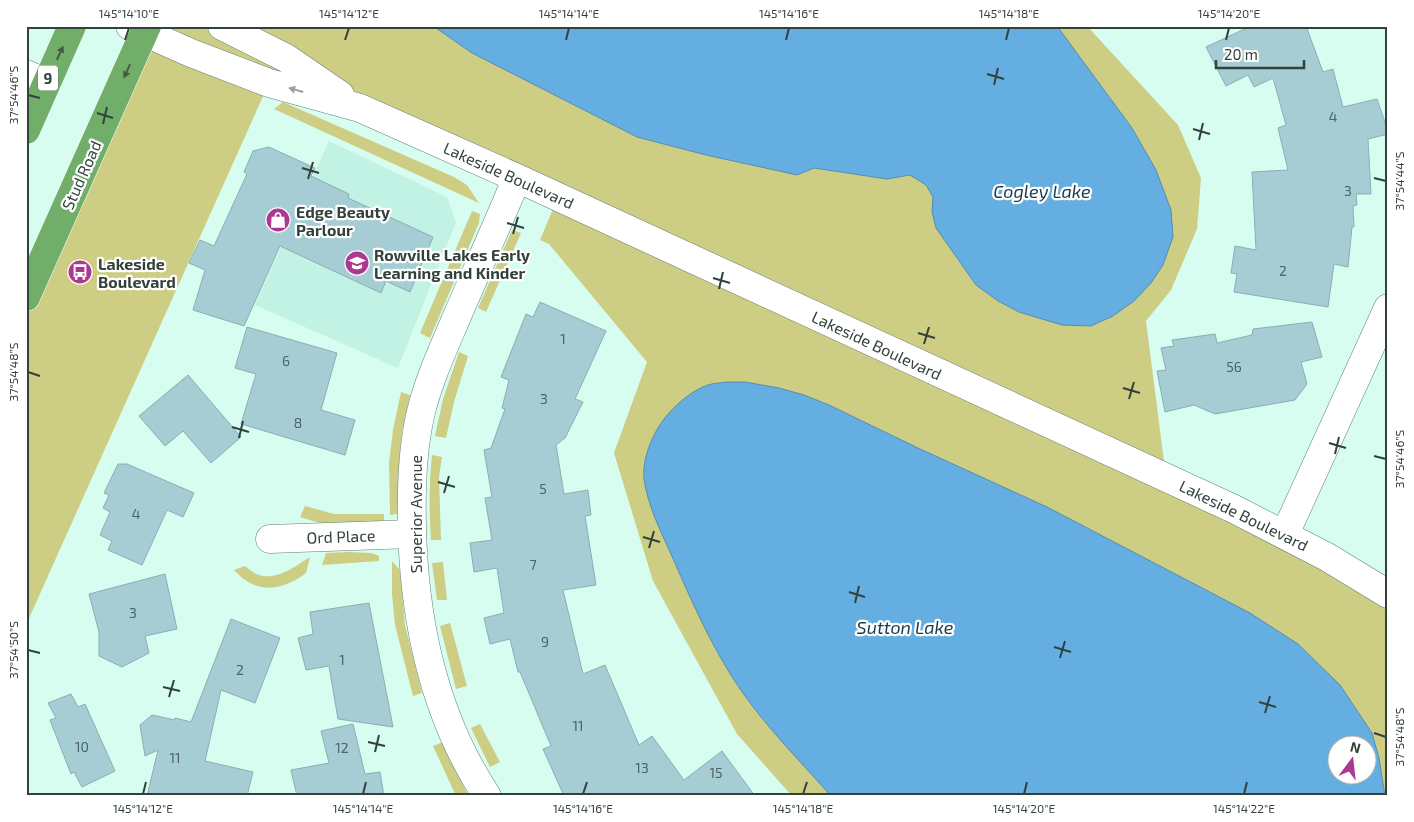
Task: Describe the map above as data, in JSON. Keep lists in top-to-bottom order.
{
  "streets": {
    "highway": ["9", "Stud Road"],
    "street": ["Lakeside Boulevard", "Superior Avenue", "Ord Place"]
  },
  "crossings": [
    ["Stud Road", "Lakeside Boulevard"],
    ["Lakeside Boulevard", "Superior Avenue"],
    ["Superior Avenue", "Ord Place"]
  ],
  "water": ["Cogley Lake", "Sutton Lake"],
  "places": {
    "shop": ["Edge Beauty Parlour"],
    "school or university": ["Rowville Lakes Early Learning and Kinder"],
    "bus stop": ["Lakeside Boulevard"]
  },
  "house_numbers": [
    "4",
    "3",
    "2",
    "1",
    "6",
    "56",
    "3",
    "8",
    "5",
    "4",
    "7",
    "3",
    "9",
    "1",
    "2",
    "11",
    "10",
    "12",
    "11",
    "13",
    "15"
  ],
  "scale_bar": "20 m",
  "north": "top",
  "coordinates": [
    "145°14'10\"E",
    "145°14'12\"E",
    "145°14'14\"E",
    "145°14'16\"E",
    "145°14'18\"E",
    "145°14'20\"E",
    "37°54'46\"S",
    "37°54'44\"S",
    "37°54'48\"S",
    "37°54'50\"S",
    "145°14'22\"E"
  ]
}
